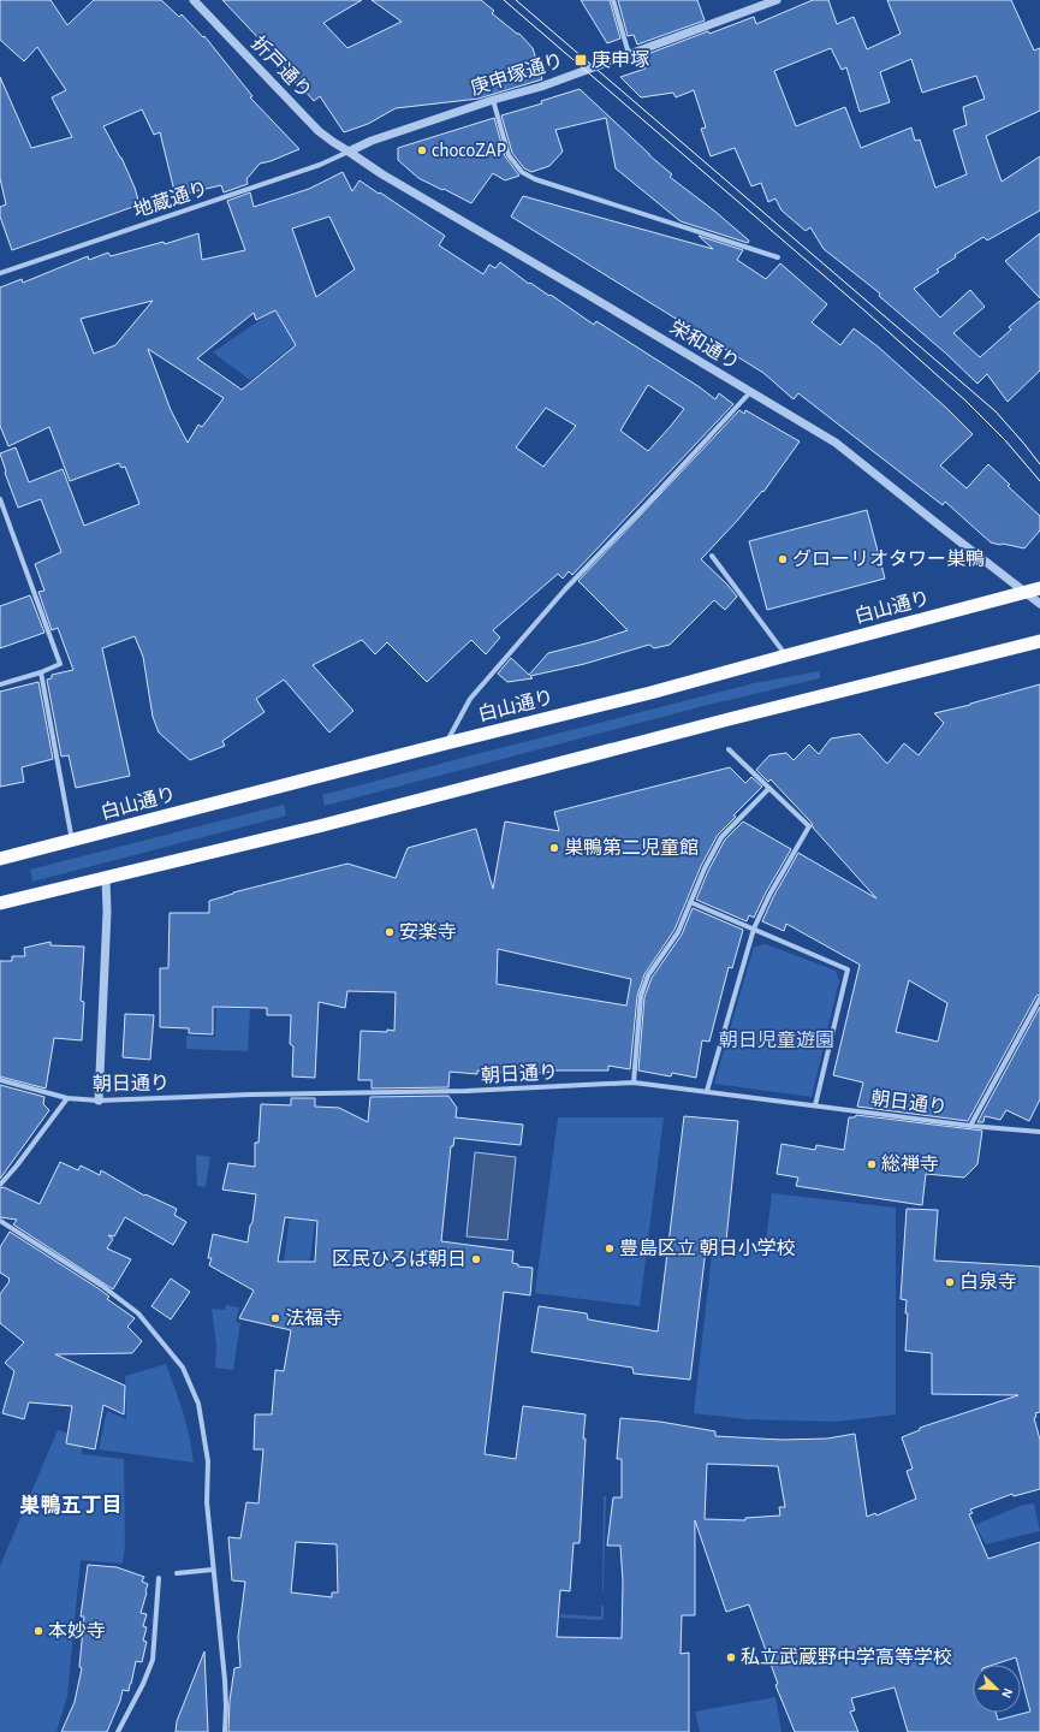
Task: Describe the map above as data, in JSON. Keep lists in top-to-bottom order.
{
  "streets": {
    "highway": ["白山通り"],
    "street": [
      "折戸通り",
      "庚申塚通り",
      "地蔵通り",
      "栄和通り",
      "朝日通り"
    ]
  },
  "crossings": [
    ["折戸通り", "庚申塚通り"],
    ["折戸通り", "地蔵通り"],
    ["折戸通り", "栄和通り"],
    ["庚申塚通り", "地蔵通り"],
    ["庚申塚通り", "栄和通り"],
    ["地蔵通り", "栄和通り"],
    ["栄和通り", "白山通り"]
  ],
  "districts": ["巣鴨五丁目"],
  "parks": ["朝日児童遊園"],
  "places": {
    "transit": ["庚申塚"],
    "other": [
      "chocoZAP",
      "グローリオタワー巣鴨",
      "巣鴨第二児童館",
      "安楽寺",
      "総禅寺",
      "豊島区立 朝日小学校",
      "区民ひろば朝日",
      "白泉寺",
      "法福寺",
      "本妙寺",
      "私立武蔵野中学高等学校"
    ]
  },
  "north": "bottom right"
}
